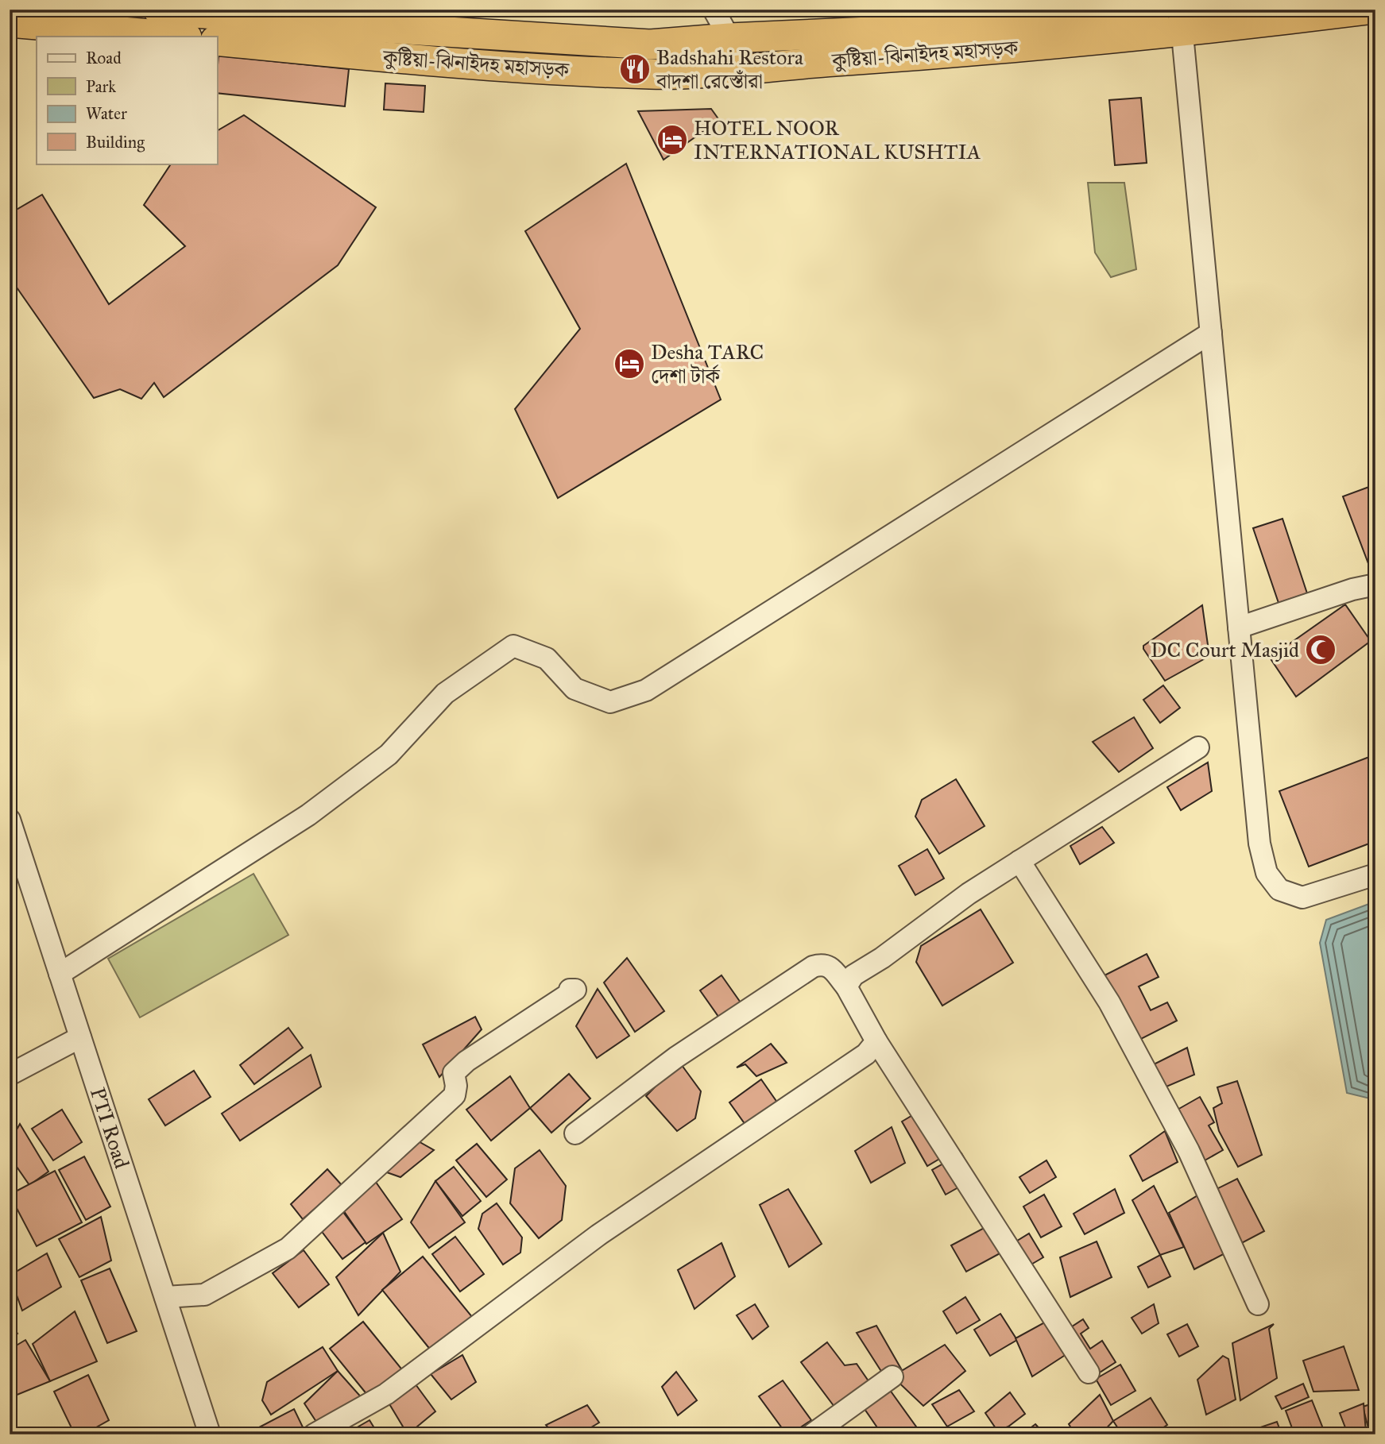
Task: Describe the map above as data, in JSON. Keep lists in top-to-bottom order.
{
  "streets": {
    "highway": ["কুষ্টিয়া-ঝিনাইদহ মহাসড়ক"],
    "street": ["PTI Road"]
  },
  "places": {
    "restaurant": ["Badshahi Restora বাদশা রেস্তোঁরা"],
    "hotel": ["HOTEL NOOR INTERNATIONAL KUSHTIA", "Desha TARC দেশা টার্ক"],
    "mosque": ["DC Court Masjid"]
  },
  "legend": [
    "Road",
    "Park",
    "Water",
    "Building"
  ]
}
